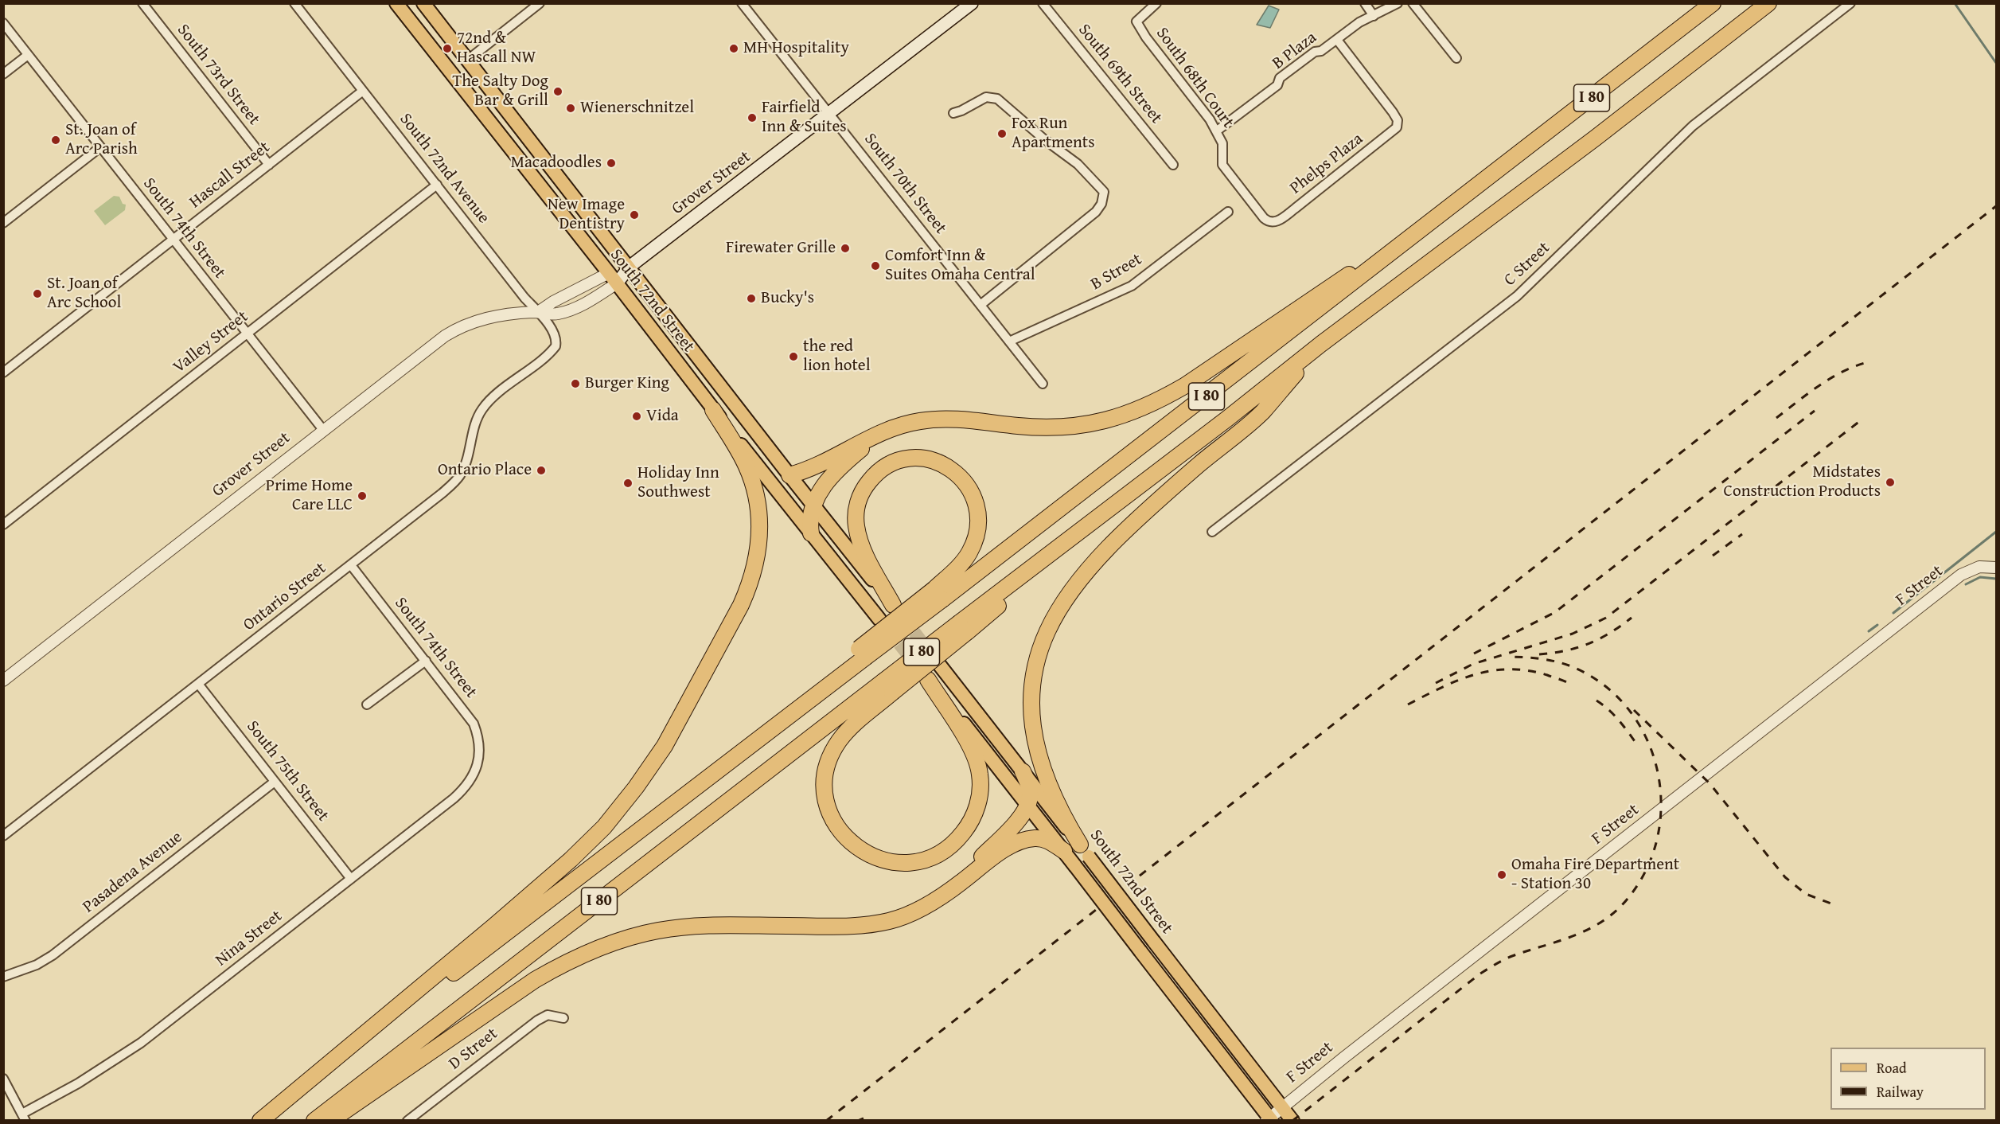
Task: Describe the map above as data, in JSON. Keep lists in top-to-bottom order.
{
  "streets": {
    "highway": ["I 80"],
    "main road": ["Grover Street", "South 72nd Street"],
    "street": [
      "B Plaza",
      "South 69th Street",
      "South 73rd Street",
      "South 68th Court",
      "Phelps Plaza",
      "South 72nd Avenue",
      "Hascall Street",
      "South 70th Street",
      "South 74th Street",
      "C Street",
      "B Street",
      "Valley Street",
      "F Street",
      "Ontario Street",
      "South 75th Street",
      "Pasadena Avenue",
      "Nina Street",
      "D Street"
    ]
  },
  "crossings": [
    ["B Plaza", "South 68th Court"],
    ["B Plaza", "Phelps Plaza"],
    ["South 73rd Street", "Hascall Street"],
    ["South 68th Court", "Phelps Plaza"],
    ["South 72nd Avenue", "Hascall Street"],
    ["South 72nd Avenue", "Grover Street"],
    ["South 72nd Avenue", "Valley Street"],
    ["South 72nd Avenue", "Ontario Street"],
    ["Hascall Street", "South 74th Street"],
    ["Grover Street", "South 70th Street"],
    ["Grover Street", "South 74th Street"],
    ["Grover Street", "South 72nd Street"],
    ["South 70th Street", "B Street"],
    ["South 74th Street", "Valley Street"],
    ["South 74th Street", "Ontario Street"],
    ["South 74th Street", "Nina Street"],
    ["South 72nd Street", "F Street"],
    ["Ontario Street", "South 75th Street"],
    ["South 75th Street", "Pasadena Avenue"],
    ["South 75th Street", "Nina Street"]
  ],
  "places": [
    "72nd & Hascall NW",
    "MH Hospitality",
    "The Salty Dog Bar & Grill",
    "Wienerschnitzel",
    "Fairfield Inn & Suites",
    "Fox Run Apartments",
    "St. Joan of Arc Parish",
    "Macadoodles",
    "New Image Dentistry",
    "Firewater Grille",
    "Comfort Inn & Suites Omaha Central",
    "St. Joan of Arc School",
    "Bucky's",
    "the red lion hotel",
    "Burger King",
    "Vida",
    "Ontario Place",
    "Midstates Construction Products",
    "Holiday Inn Southwest",
    "Prime Home Care LLC",
    "Omaha Fire Department - Station 30"
  ],
  "legend": ["Road", "Railway"]
}
